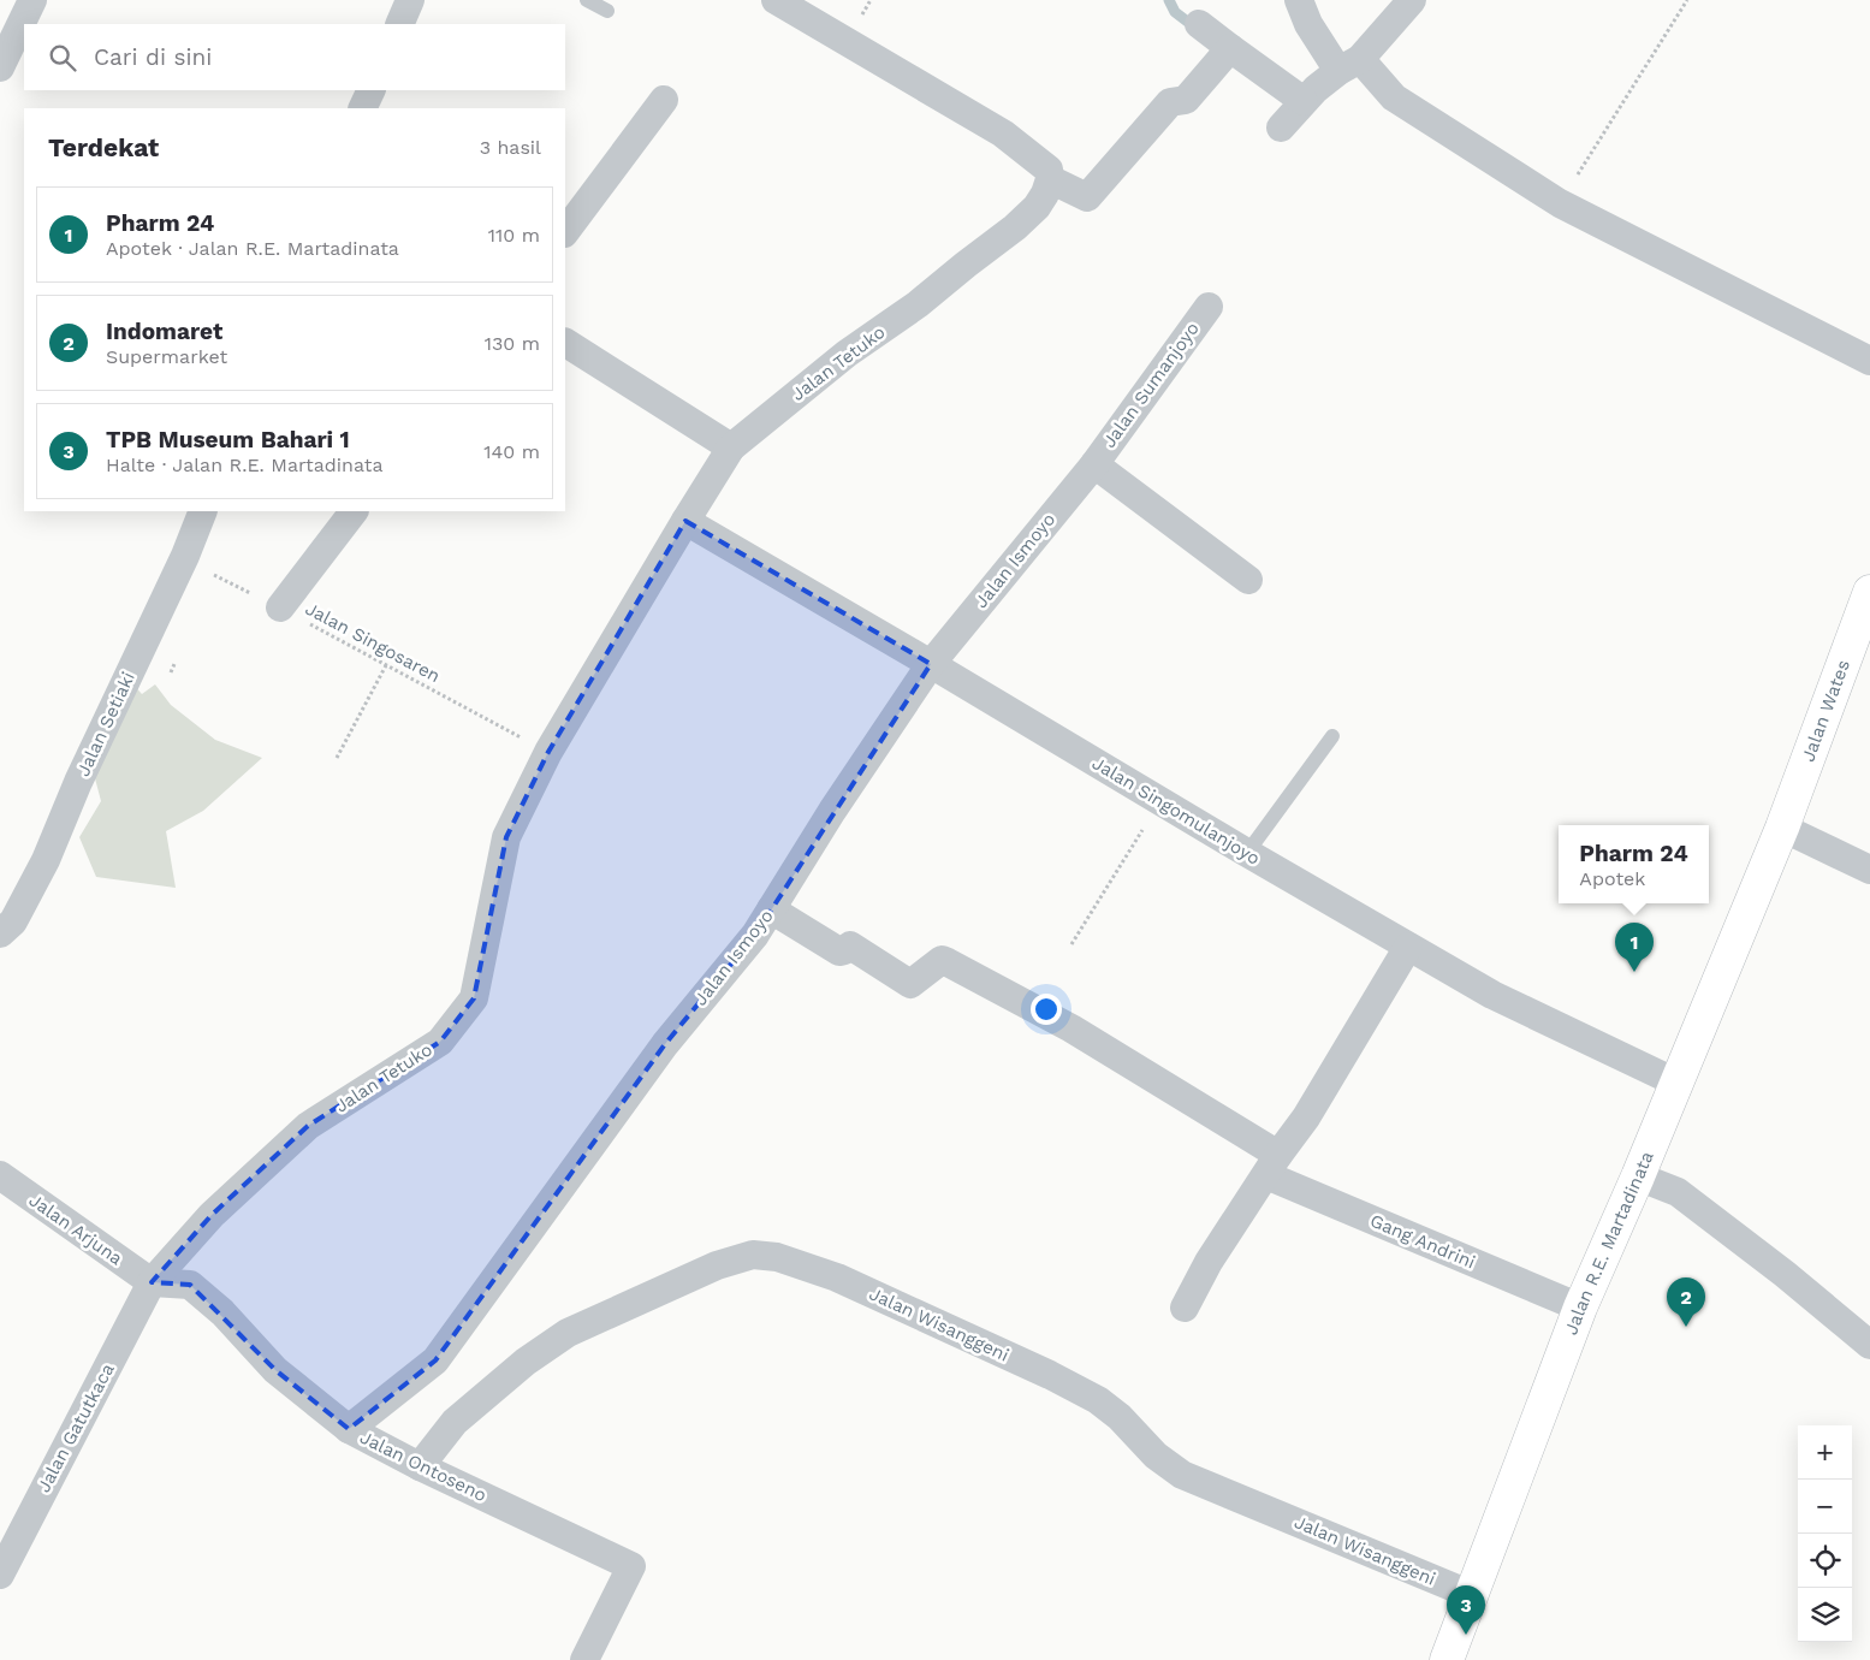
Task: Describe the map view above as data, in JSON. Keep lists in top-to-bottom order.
{
  "streets": {
    "main road": ["Jalan Wates", "Jalan R.E. Martadinata"],
    "street": [
      "Jalan Tetuko",
      "Jalan Sumanjoyo",
      "Jalan Ismoyo",
      "Jalan Setiaki",
      "Jalan Singomulanjoyo",
      "Jalan Arjuna",
      "Gang Andrini",
      "Jalan Wisanggeni",
      "Jalan Gatutkaca",
      "Jalan Ontoseno"
    ],
    "path": ["Jalan Singosaren"]
  },
  "crossings": [
    ["Jalan Tetuko", "Jalan Singosaren"],
    ["Jalan Tetuko", "Jalan Singomulanjoyo"],
    ["Jalan Tetuko", "Jalan Arjuna"],
    ["Jalan Tetuko", "Jalan Gatutkaca"],
    ["Jalan Tetuko", "Jalan Ontoseno"],
    ["Jalan Sumanjoyo", "Jalan Ismoyo"],
    ["Jalan Ismoyo", "Jalan Singomulanjoyo"],
    ["Jalan Ismoyo", "Gang Andrini"],
    ["Jalan Ismoyo", "Jalan Ontoseno"],
    ["Jalan Singosaren", "Jalan Setiaki"],
    ["Jalan Wates", "Jalan R.E. Martadinata"],
    ["Jalan Singomulanjoyo", "Jalan R.E. Martadinata"],
    ["Jalan Arjuna", "Jalan Gatutkaca"],
    ["Jalan Arjuna", "Jalan Ontoseno"],
    ["Gang Andrini", "Jalan R.E. Martadinata"],
    ["Jalan R.E. Martadinata", "Jalan Wisanggeni"],
    ["Jalan Wisanggeni", "Jalan Ontoseno"],
    ["Jalan Gatutkaca", "Jalan Ontoseno"]
  ],
  "page": {
    "search": "Cari di sini",
    "heading": ["Terdekat", "3 hasil"],
    "list": [
      {
        "mark": "1",
        "name": "Pharm 24",
        "note": "Apotek · Jalan R.E. Martadinata",
        "value": "110 m"
      },
      {
        "mark": "2",
        "name": "Indomaret",
        "note": "Supermarket",
        "value": "130 m"
      },
      {
        "mark": "3",
        "name": "TPB Museum Bahari 1",
        "note": "Halte · Jalan R.E. Martadinata",
        "value": "140 m"
      }
    ],
    "popup": ["Pharm 24", "Apotek"],
    "pins": ["1", "2", "3"],
    "map_buttons": ["+", "−"]
  }
}
